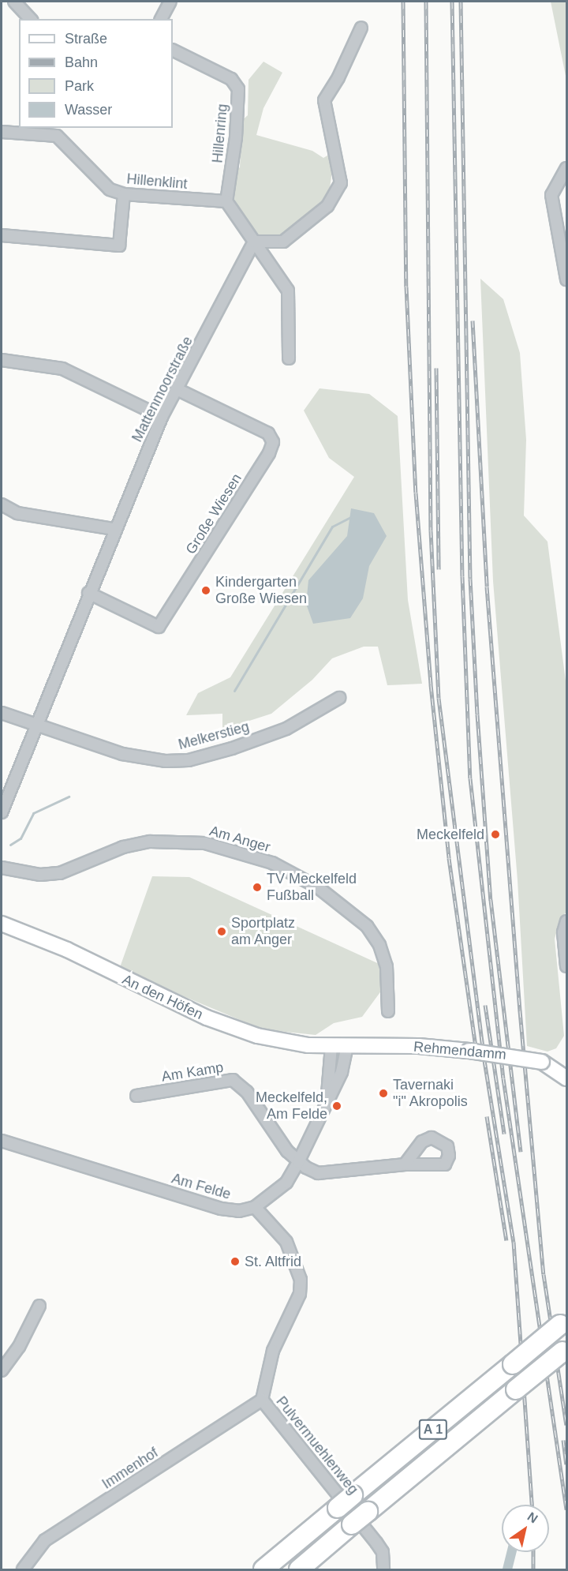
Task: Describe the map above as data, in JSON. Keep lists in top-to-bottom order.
{
  "streets": {
    "highway": ["A 1"],
    "street": [
      "Hillenring",
      "Hillenklint",
      "Mattenmoorstraße",
      "Große Wiesen",
      "Melkerstieg",
      "Am Anger",
      "An den Höfen",
      "Rehmendamm",
      "Am Kamp",
      "Am Felde",
      "Pulvermuehlenweg",
      "Immenhof"
    ]
  },
  "crossings": [
    ["Hillenring", "Hillenklint"],
    ["Mattenmoorstraße", "Große Wiesen"],
    ["Mattenmoorstraße", "Melkerstieg"],
    ["An den Höfen", "Rehmendamm"],
    ["Am Felde", "Pulvermuehlenweg"],
    ["Pulvermuehlenweg", "Immenhof"]
  ],
  "places": [
    "Kindergarten Große Wiesen",
    "Meckelfeld",
    "TV Meckelfeld Fußball",
    "Sportplatz am Anger",
    "Tavernaki \"i\" Akropolis",
    "Meckelfeld, Am Felde",
    "St. Altfrid"
  ],
  "legend": [
    "Straße",
    "Bahn",
    "Park",
    "Wasser"
  ],
  "north": "top right"
}
